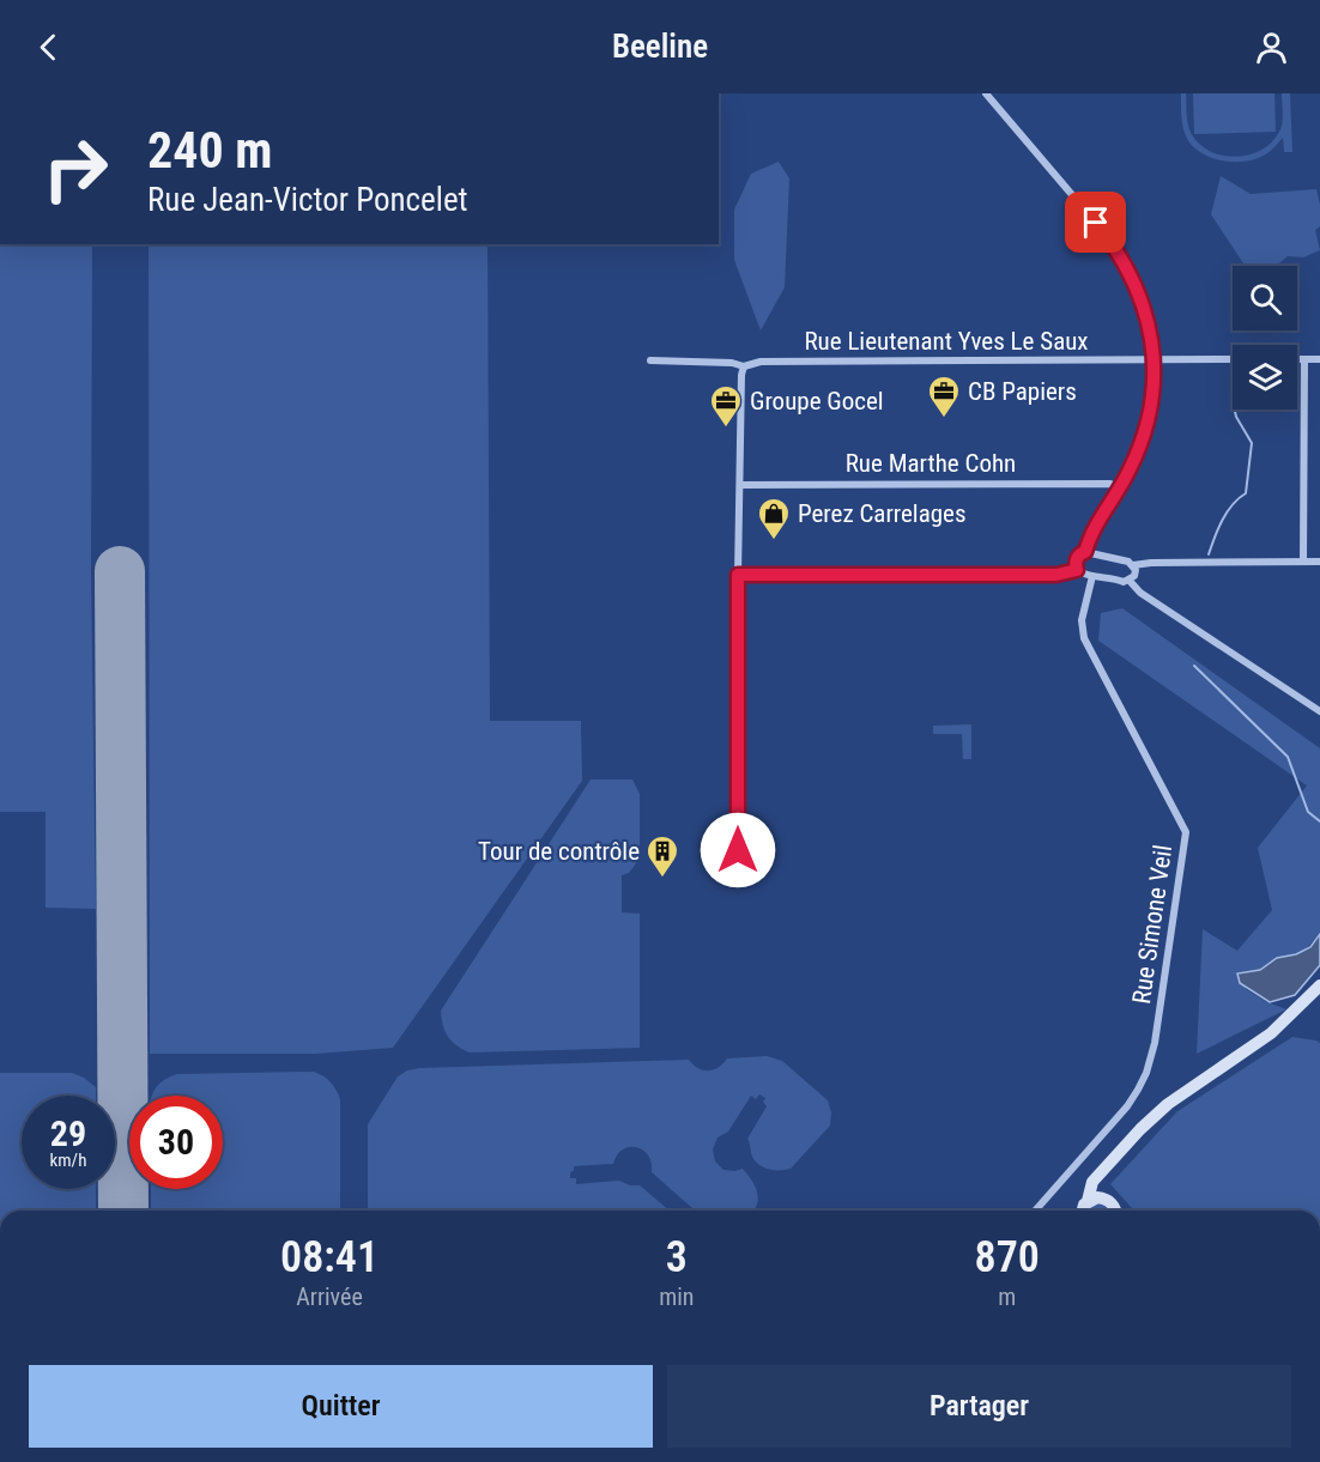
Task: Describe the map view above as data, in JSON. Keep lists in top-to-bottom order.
{
  "streets": {
    "street": ["Rue Lieutenant Yves Le Saux", "Rue Marthe Cohn", "Rue Simone Veil"]
  },
  "places": {
    "office": ["CB Papiers", "Groupe Gocel"],
    "shop": ["Perez Carrelages"],
    "building": ["Tour de contrôle"]
  },
  "page": {
    "header": "Beeline",
    "turn": ["240 m", "Rue Jean-Victor Poncelet"],
    "speed": "29 km/h",
    "limit": "30",
    "eta": [
      "08:41",
      "Arrivée",
      "3",
      "min",
      "870",
      "m"
    ],
    "buttons": ["Quitter", "Partager"]
  }
}
